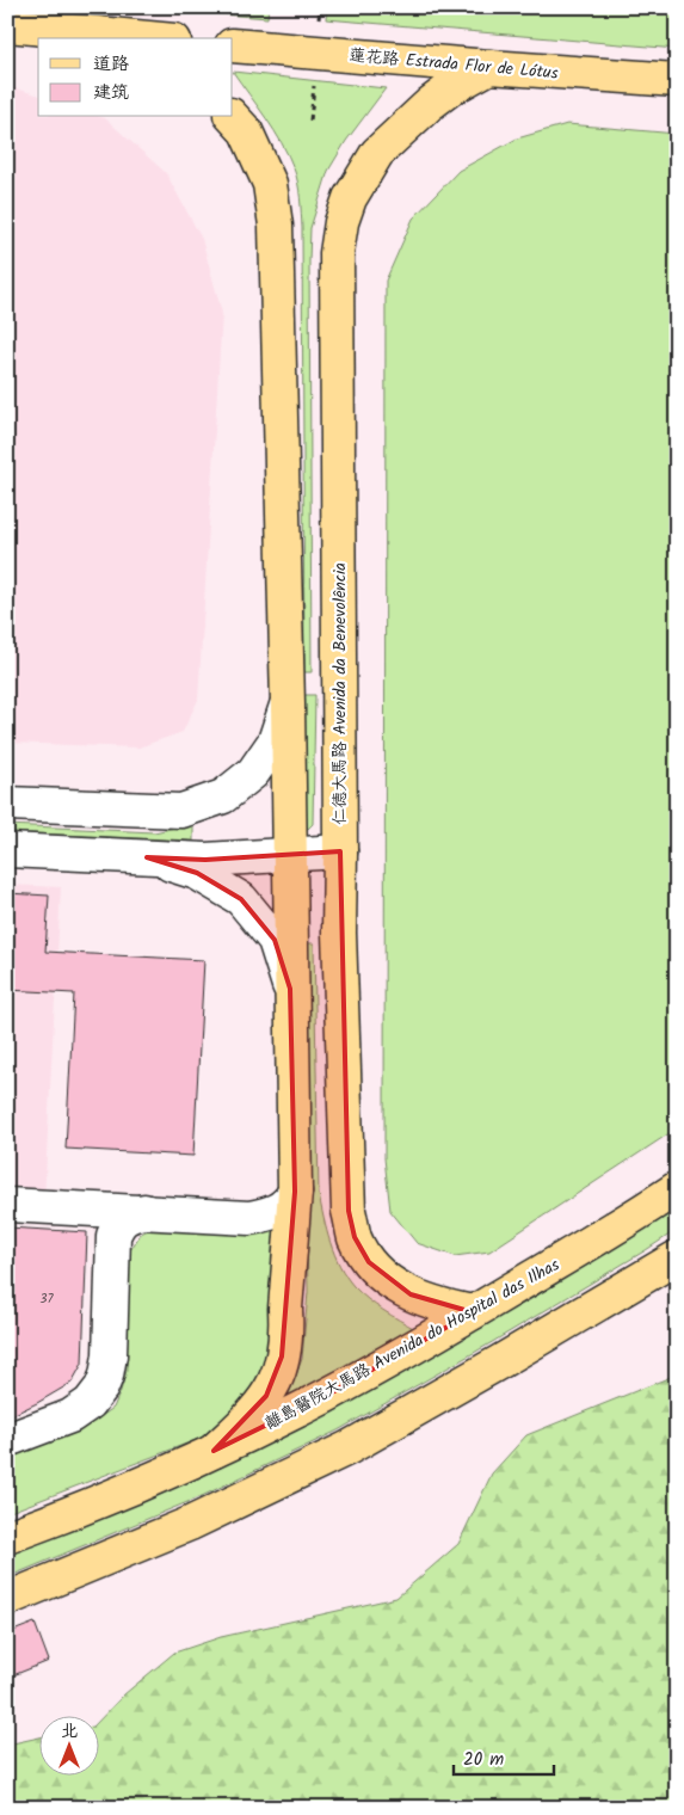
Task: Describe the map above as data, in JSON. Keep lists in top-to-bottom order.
{
  "streets": {
    "main road": ["蓮花路 Estrada Flor de Lótus", "仁德大馬路 Avenida da Benevolência", "離島醫院大馬路 Avenida do Hospital das Ilhas"]
  },
  "crossings": [
    ["蓮花路 Estrada Flor de Lótus", "仁德大馬路 Avenida da Benevolência"],
    ["仁德大馬路 Avenida da Benevolência", "離島醫院大馬路 Avenida do Hospital das Ilhas"]
  ],
  "house_numbers": ["37"],
  "legend": ["道路", "建筑"],
  "scale_bar": "20 m",
  "north": "top"
}
